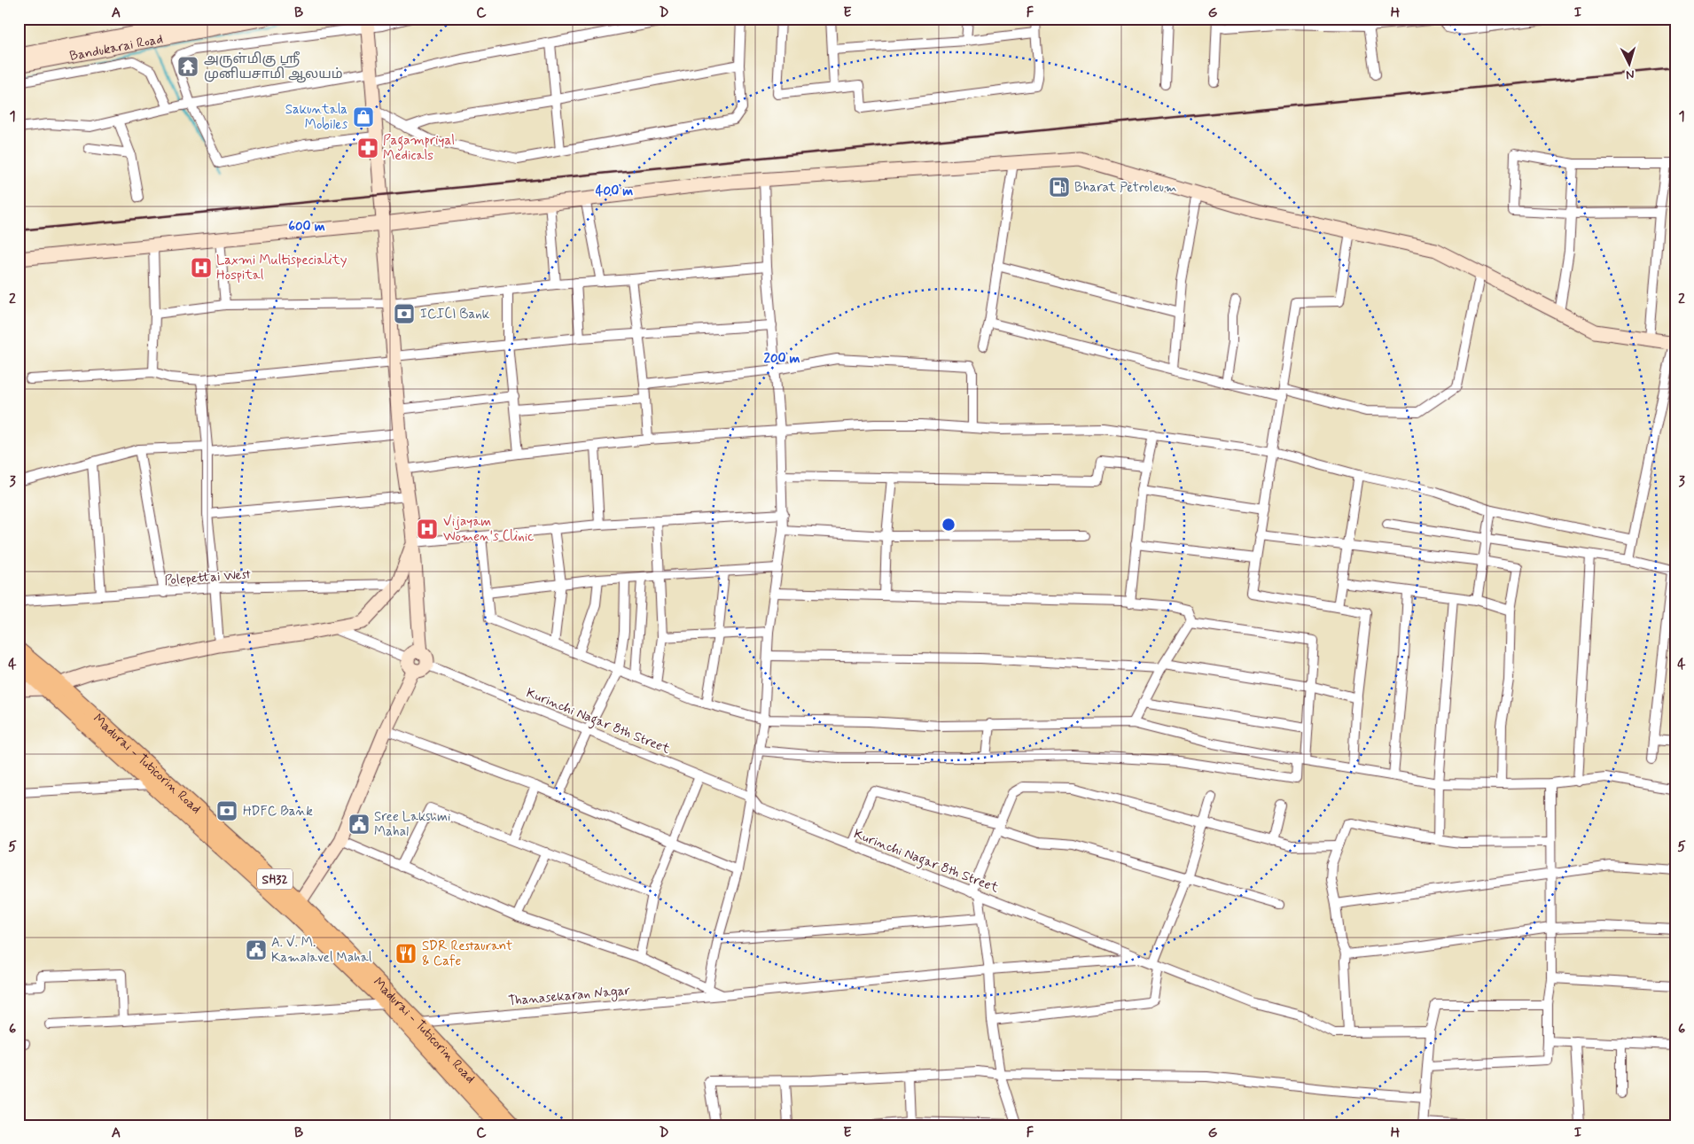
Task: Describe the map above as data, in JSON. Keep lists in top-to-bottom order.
{
  "streets": {
    "main road": ["Madurai - Tuticorin Road", "SH32"],
    "street": [
      "Bandukarai Road",
      "Polepettai West",
      "Kurinchi Nagar 8th Street",
      "Thanasekaran Nagar"
    ]
  },
  "crossings": [
    ["Kurinchi Nagar 8th Street", "Thanasekaran Nagar"],
    ["Madurai - Tuticorin Road", "Thanasekaran Nagar"]
  ],
  "places": {
    "temple": ["அருள்மிகு ஶ்ரீ முனியசாமி ஆலயம்"],
    "shop": ["Sakuntala Mobiles"],
    "pharmacy": ["Pagampriyal Medicals"],
    "fuel station": ["Bharat Petroleum"],
    "hospital": ["Laxmi Multispeciality Hospital", "Vijayam Women's Clinic"],
    "bank": ["ICICI Bank", "HDFC Bank"],
    "public building": ["Sree Lakshmi Mahal", "A. V. M. Kamalavel Mahal"],
    "restaurant": ["SDR Restaurant & Cafe"]
  },
  "north": "bottom",
  "grid": {
    "columns": [
      "A",
      "B",
      "C",
      "D",
      "E",
      "F",
      "G",
      "H",
      "I"
    ],
    "rows": [
      "1",
      "2",
      "3",
      "4",
      "5",
      "6"
    ]
  },
  "rings": ["400 m", "600 m", "200 m"]
}
